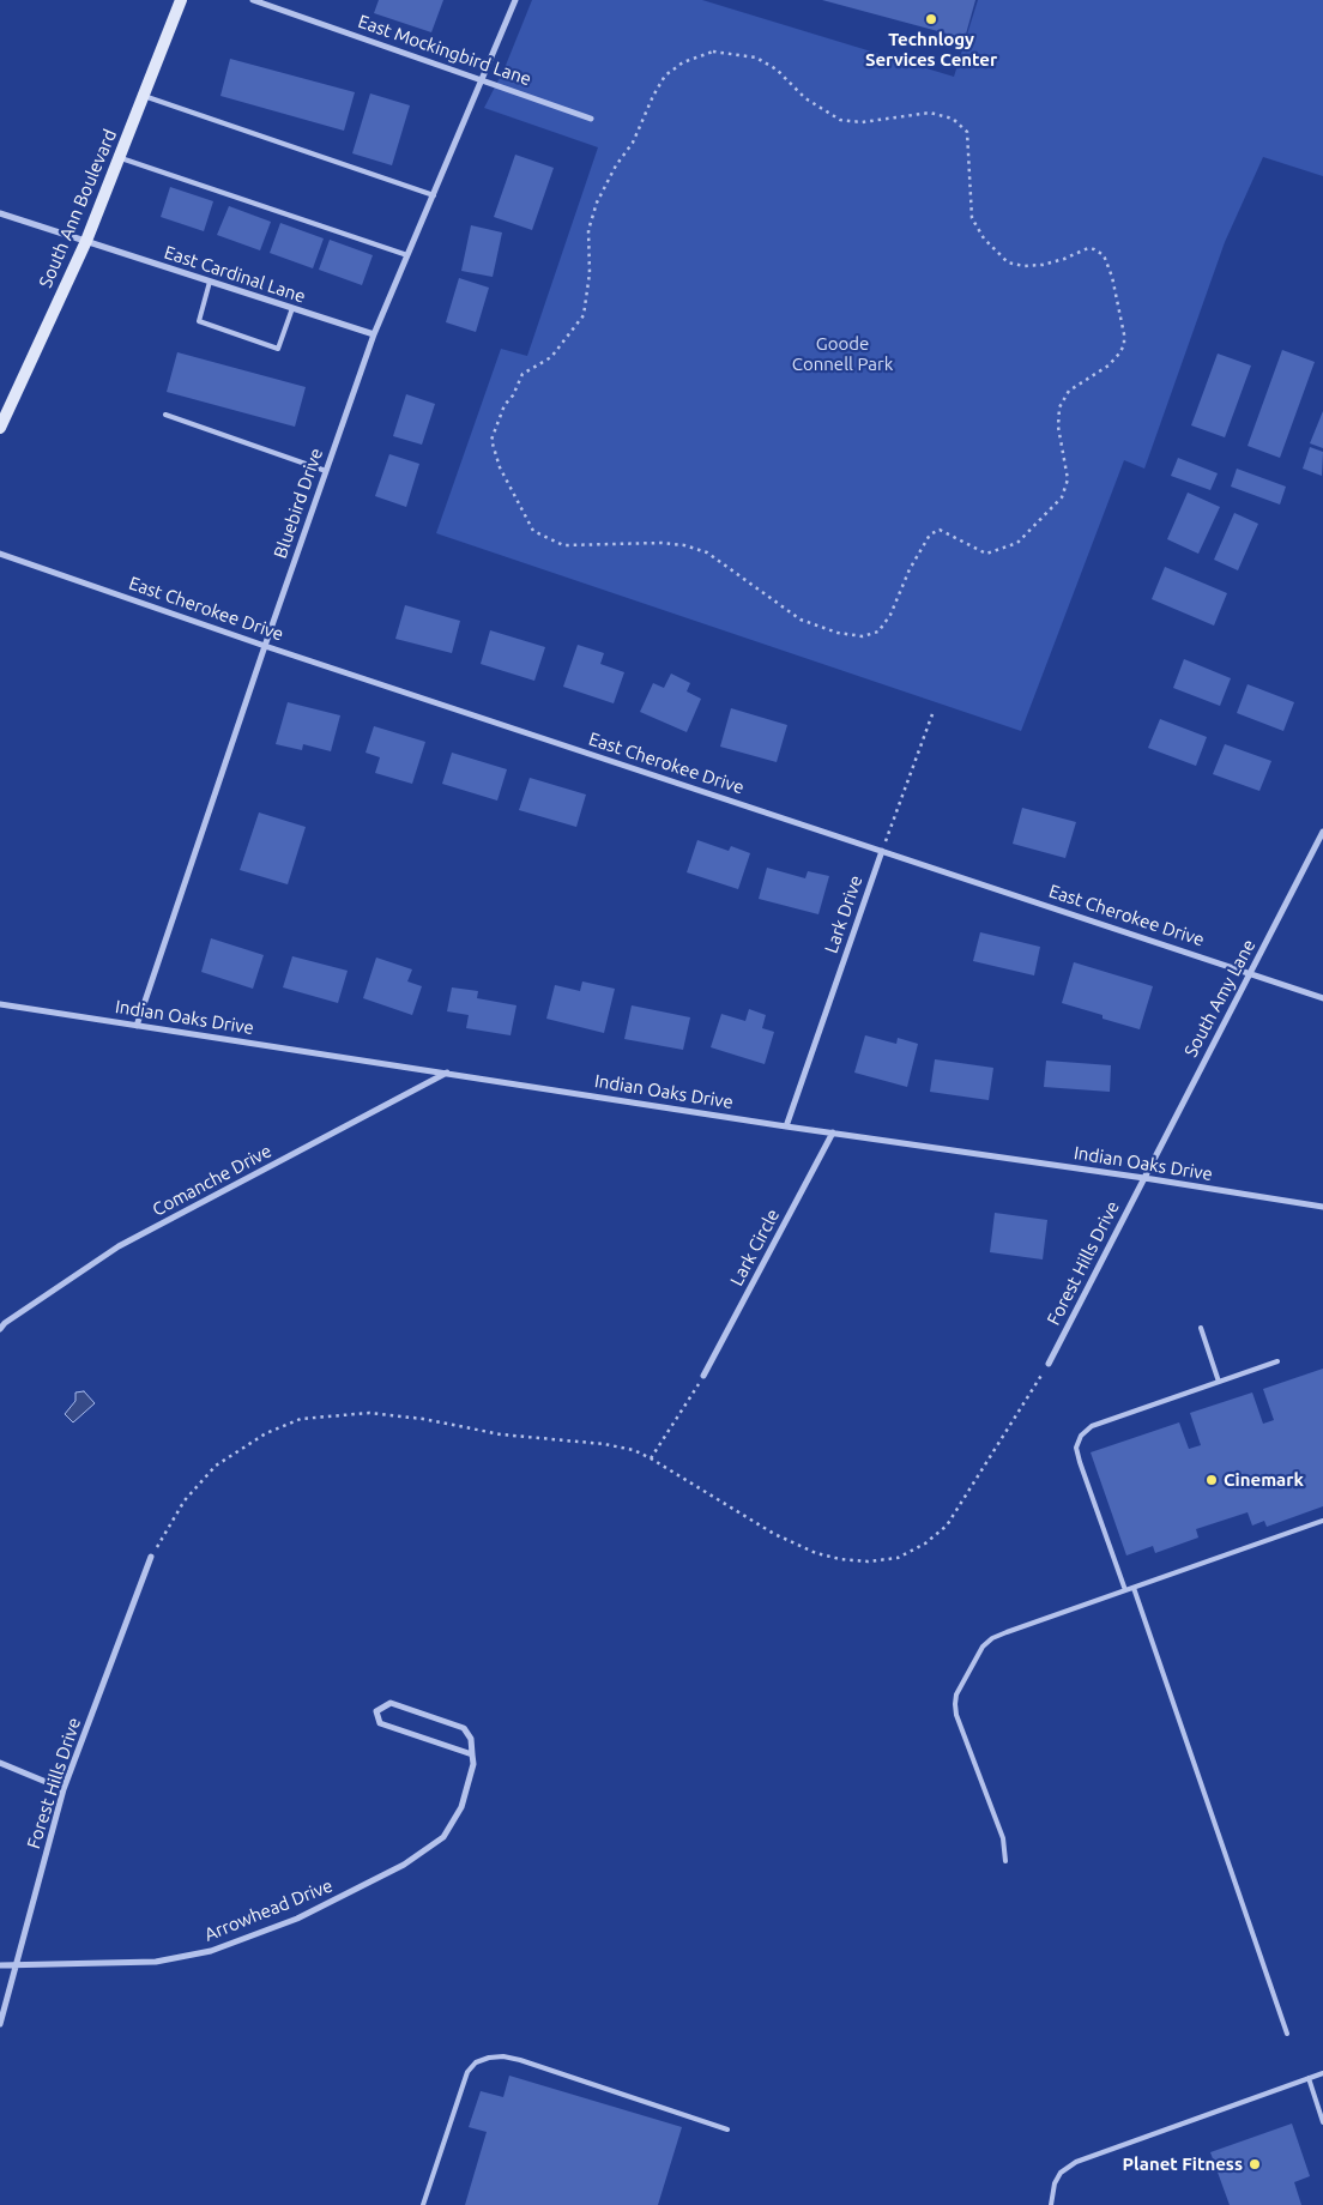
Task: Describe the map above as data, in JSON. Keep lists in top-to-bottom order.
{
  "streets": {
    "street": [
      "East Mockingbird Lane",
      "South Ann Boulevard",
      "East Cardinal Lane",
      "Bluebird Drive",
      "East Cherokee Drive",
      "Lark Drive",
      "South Amy Lane",
      "Indian Oaks Drive",
      "Comanche Drive",
      "Lark Circle",
      "Forest Hills Drive",
      "Arrowhead Drive"
    ]
  },
  "crossings": [
    ["East Mockingbird Lane", "Bluebird Drive"],
    ["South Ann Boulevard", "East Cardinal Lane"],
    ["East Cardinal Lane", "Bluebird Drive"],
    ["Bluebird Drive", "East Cherokee Drive"],
    ["Bluebird Drive", "Indian Oaks Drive"],
    ["East Cherokee Drive", "Lark Drive"],
    ["East Cherokee Drive", "South Amy Lane"],
    ["Lark Drive", "Indian Oaks Drive"],
    ["South Amy Lane", "Indian Oaks Drive"],
    ["South Amy Lane", "Forest Hills Drive"],
    ["Indian Oaks Drive", "Comanche Drive"],
    ["Indian Oaks Drive", "Lark Circle"],
    ["Indian Oaks Drive", "Forest Hills Drive"],
    ["Forest Hills Drive", "Arrowhead Drive"]
  ],
  "parks": ["Goode Connell Park"],
  "places": ["Technlogy Services Center", "Cinemark", "Planet Fitness"]
}
